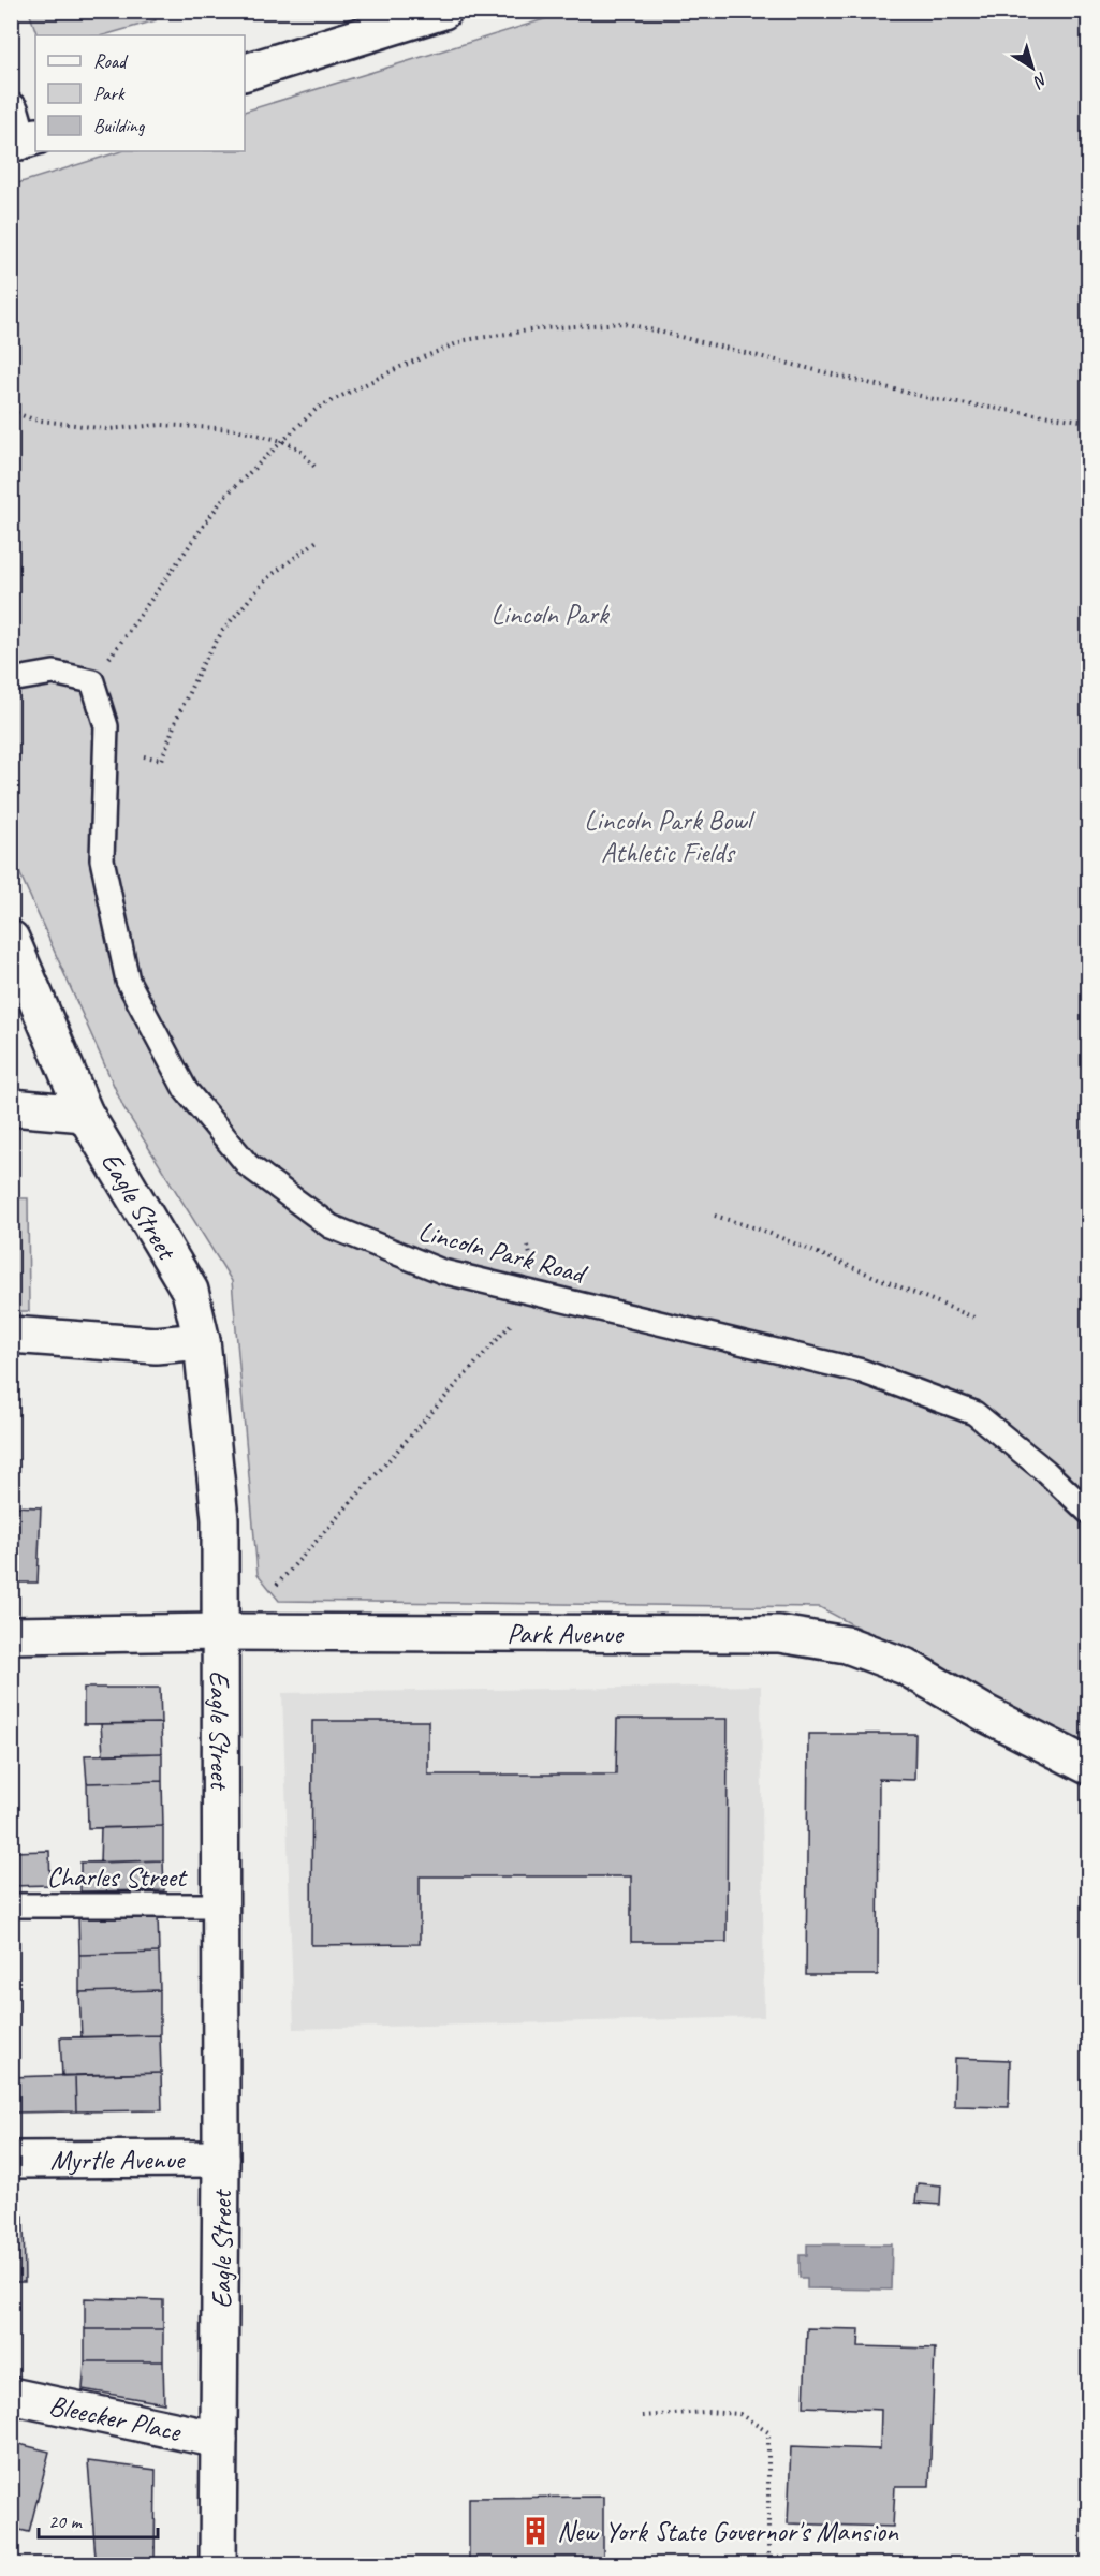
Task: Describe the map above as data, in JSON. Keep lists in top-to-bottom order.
{
  "streets": {
    "street": [
      "Eagle Street",
      "Park Avenue",
      "Myrtle Avenue",
      "Bleecker Place"
    ],
    "lane": ["Lincoln Park Road", "Charles Street"]
  },
  "crossings": [
    ["Eagle Street", "Park Avenue"],
    ["Eagle Street", "Charles Street"],
    ["Eagle Street", "Myrtle Avenue"],
    ["Eagle Street", "Bleecker Place"]
  ],
  "parks": ["Lincoln Park", "Lincoln Park Bowl Athletic Fields"],
  "places": {
    "building": ["New York State Governor's Mansion"]
  },
  "legend": ["Road", "Park", "Building"],
  "scale_bar": "20 m",
  "north": "bottom right"
}
